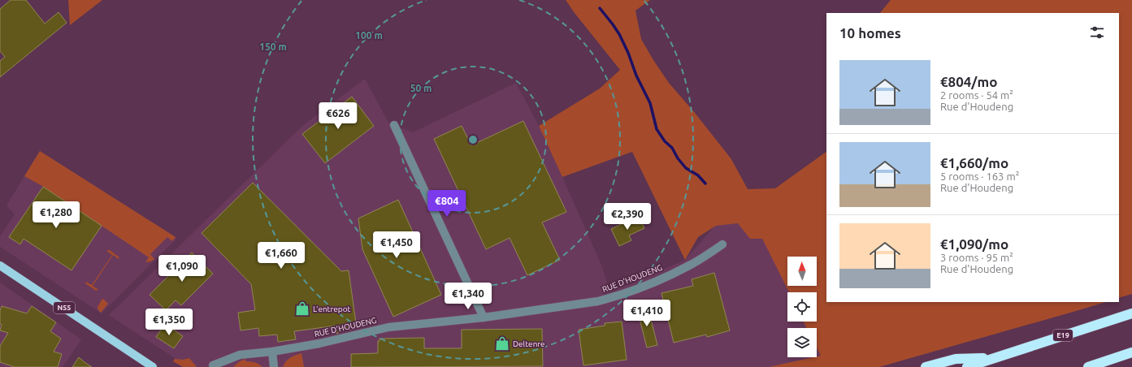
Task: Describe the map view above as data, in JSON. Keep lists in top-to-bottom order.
{
  "streets": {
    "highway": ["E19"],
    "main road": ["N55"],
    "street": ["RUE D'HOUDENG"]
  },
  "places": {
    "shop": ["L'entrepot", "Deltenre"]
  },
  "north": "top",
  "page": {
    "heading": "10 homes",
    "list": [
      {
        "name": "€804/mo",
        "note": "2 rooms · 54 m² · Rue d'Houdeng"
      },
      {
        "name": "€1,660/mo",
        "note": "5 rooms · 163 m² · Rue d'Houdeng"
      },
      {
        "name": "€1,090/mo",
        "note": "3 rooms · 95 m² · Rue d'Houdeng"
      }
    ],
    "price": [
      "€626",
      "€804",
      "€1,280",
      "€2,390",
      "€1,450",
      "€1,660",
      "€1,090",
      "€1,340",
      "€1,410",
      "€1,350"
    ]
  },
  "rings": ["100 m", "150 m", "50 m"]
}
